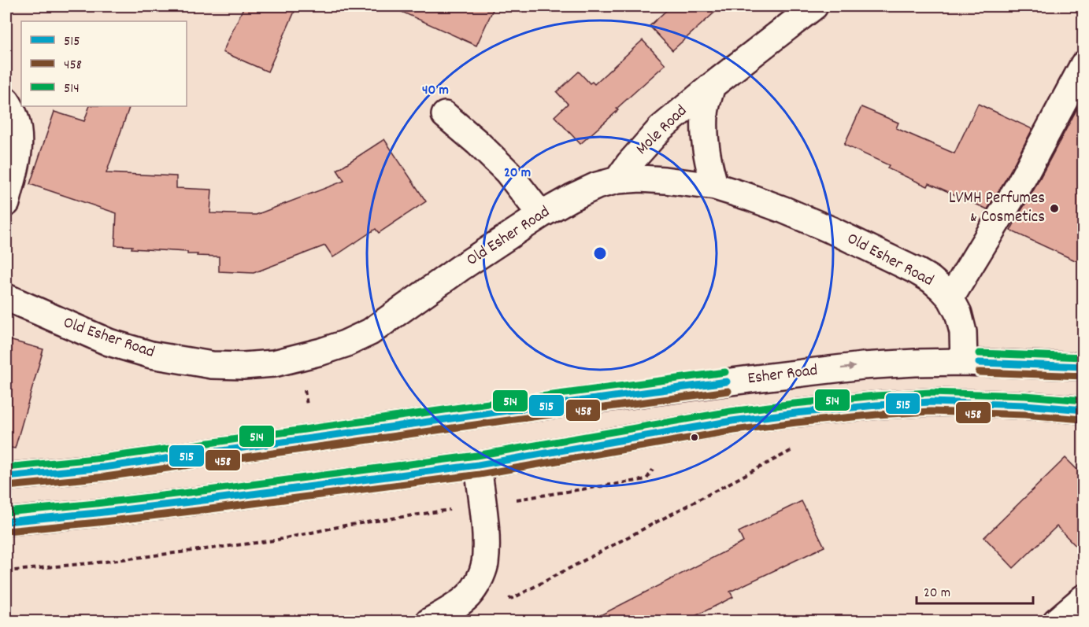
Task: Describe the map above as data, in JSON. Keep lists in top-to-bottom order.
{
  "streets": {
    "main road": ["Mole Road", "Old Esher Road", "Esher Road"]
  },
  "crossings": [
    ["Mole Road", "Old Esher Road"],
    ["Old Esher Road", "Esher Road"]
  ],
  "places": ["LVMH Perfumes & Cosmetics"],
  "lines": ["transit line 514", "transit line 515", "transit line 458"],
  "legend": ["515", "458", "514"],
  "scale_bar": "20 m",
  "rings": ["40 m", "20 m"]
}
